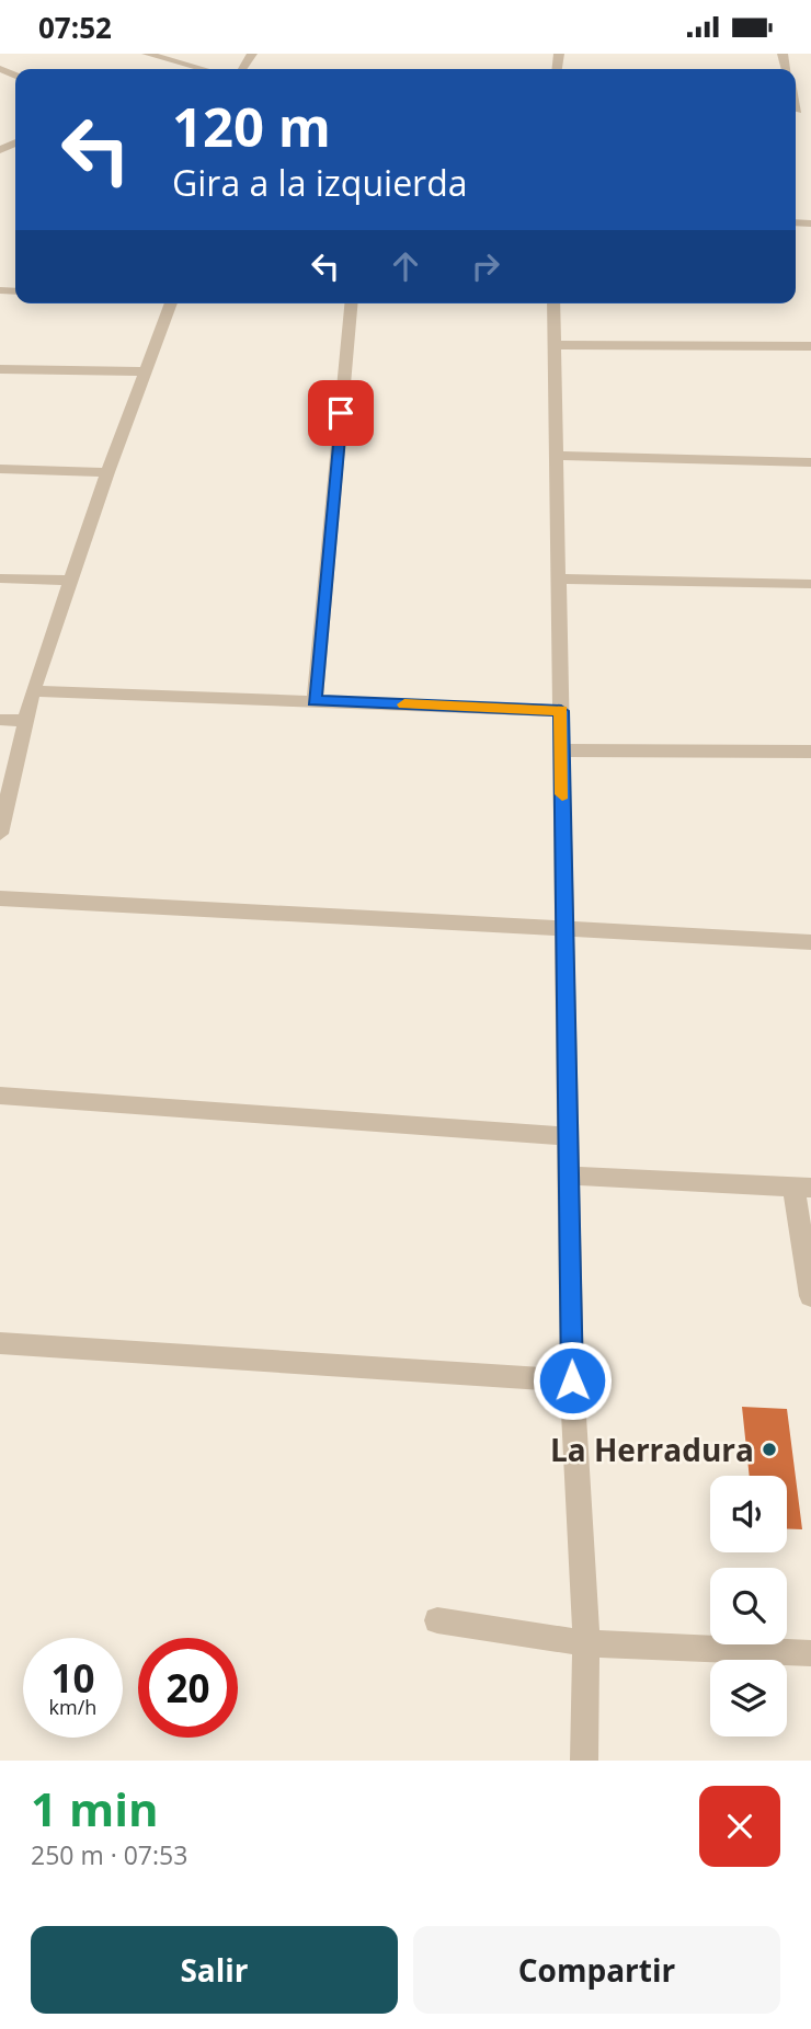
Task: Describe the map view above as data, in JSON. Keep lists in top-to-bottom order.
{
  "places": ["La Herradura"],
  "page": {
    "status": "07:52",
    "turn": ["120 m", "Gira a la izquierda"],
    "speed": "10 km/h",
    "limit": "20",
    "heading": ["1 min", "250 m · 07:53"],
    "buttons": ["Salir", "Compartir"]
  }
}
